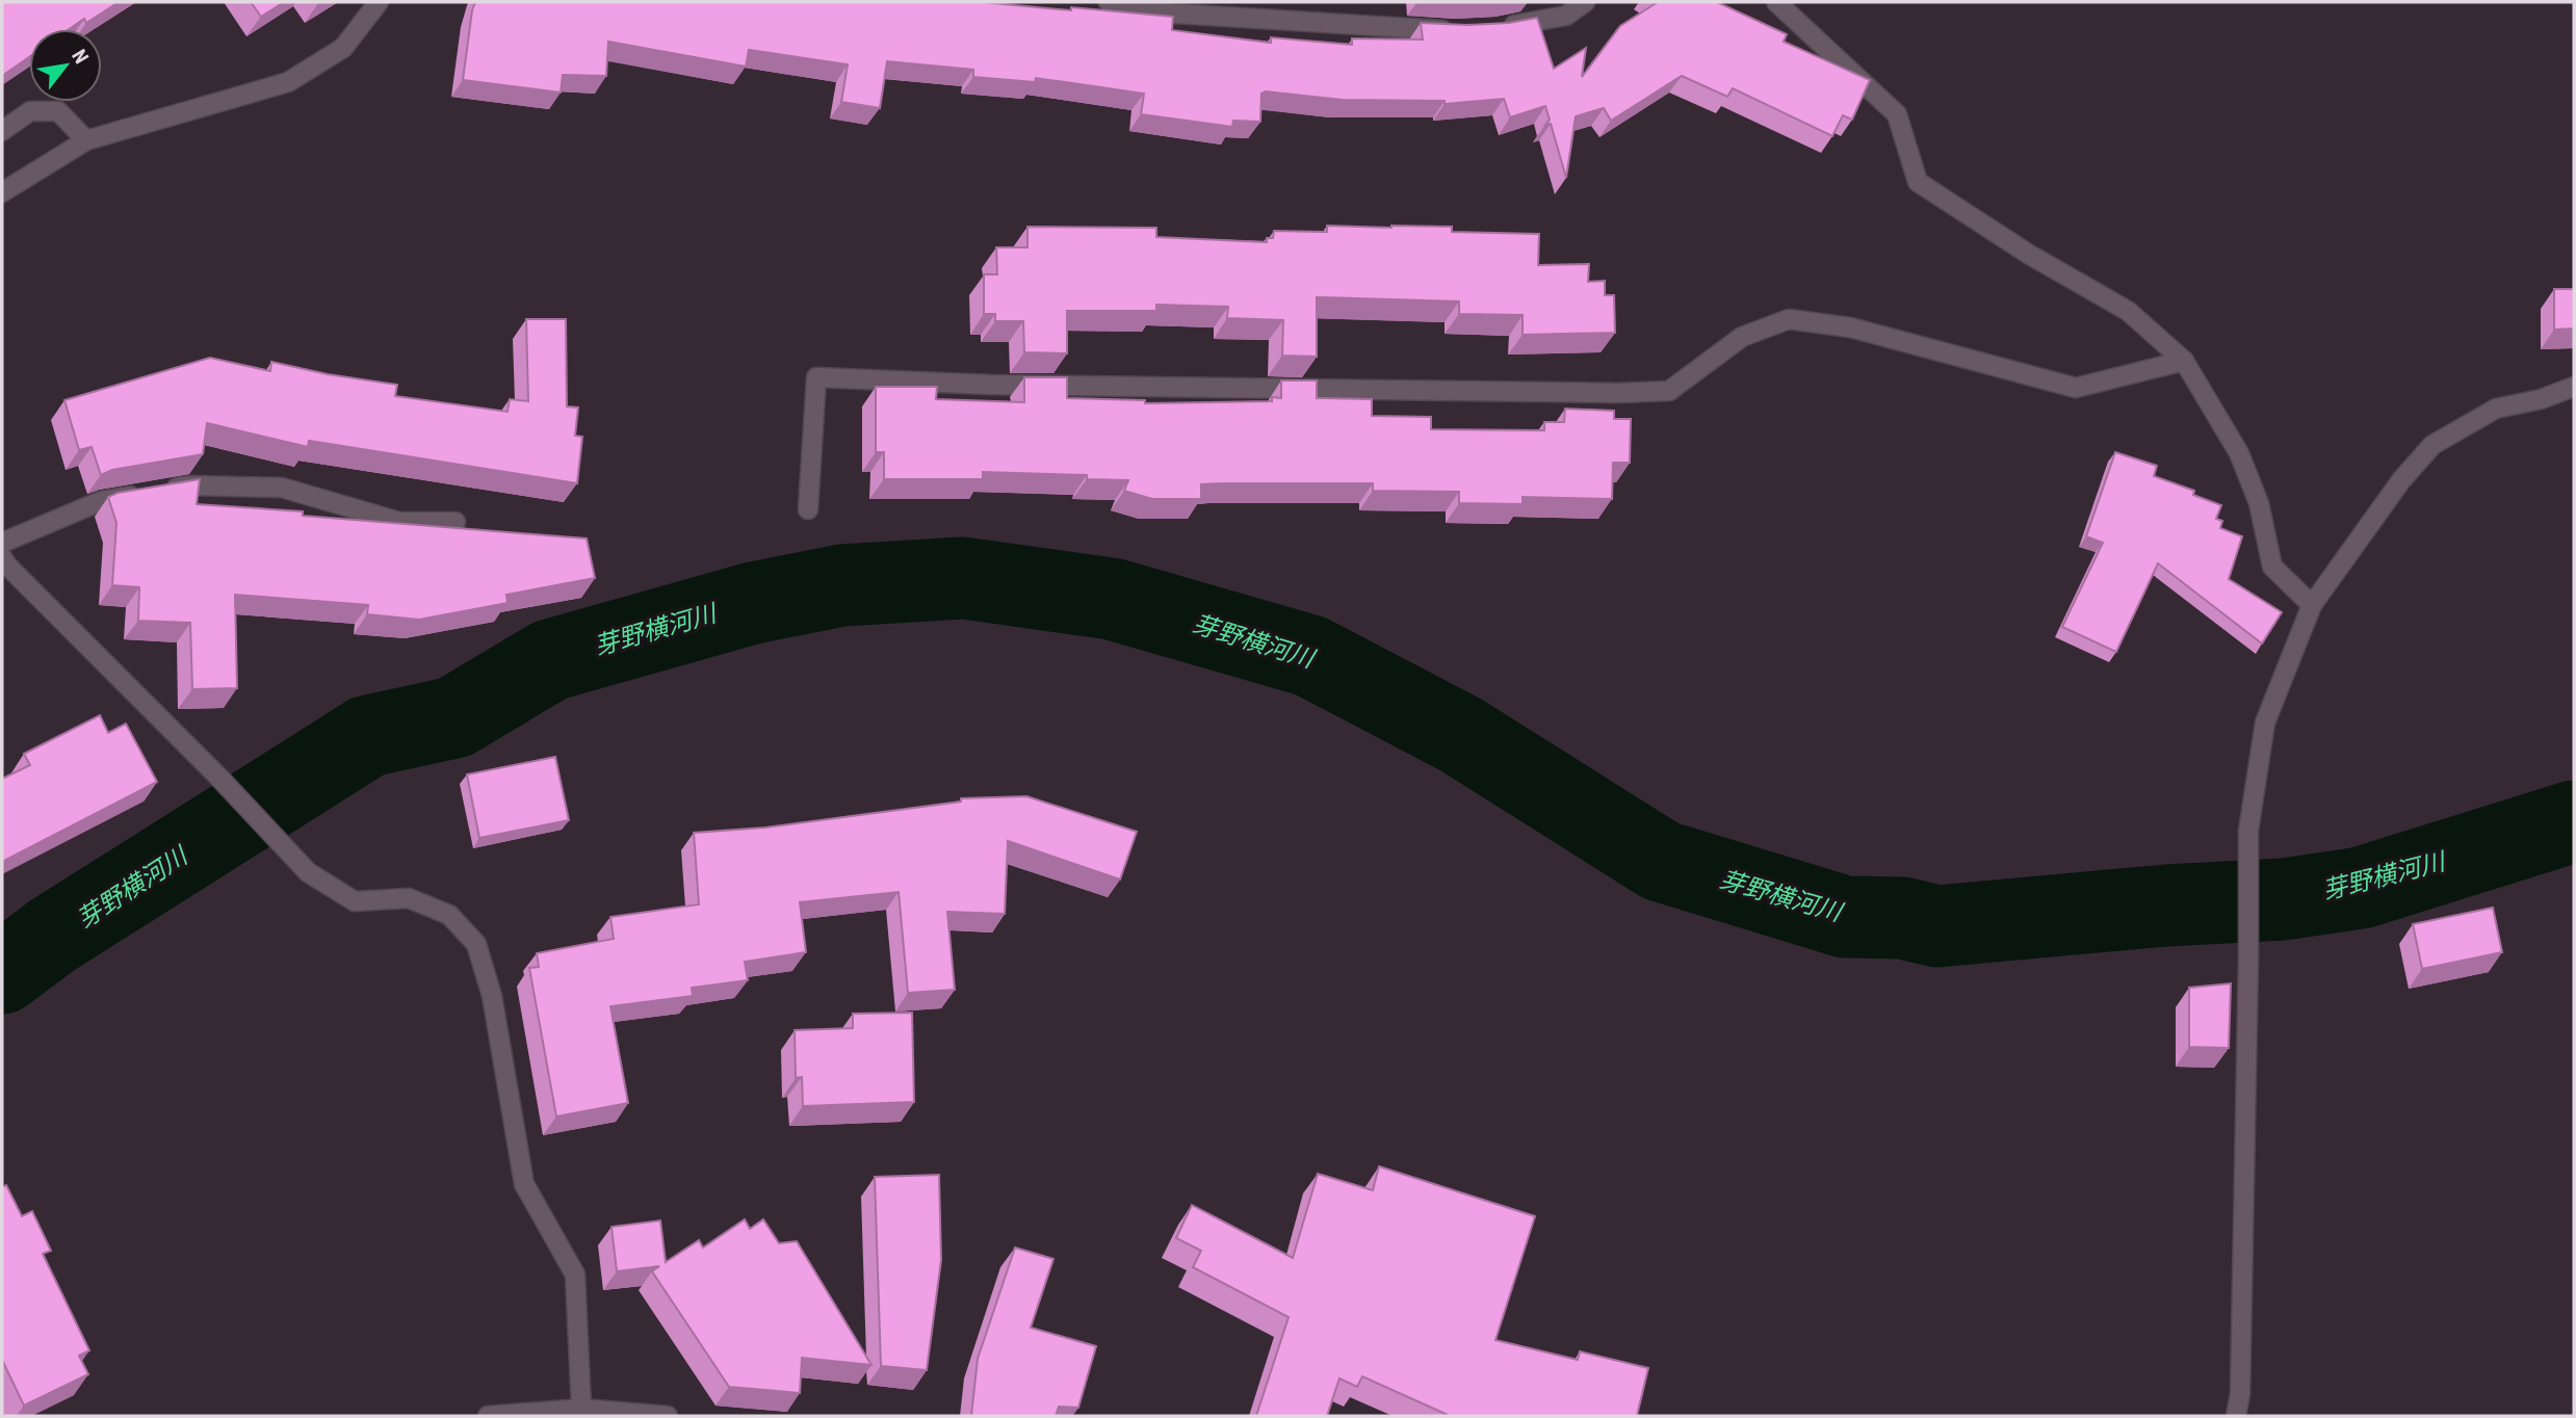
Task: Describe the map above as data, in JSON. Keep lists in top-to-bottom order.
{
  "water": ["芽野横河川"],
  "north": "top right"
}
